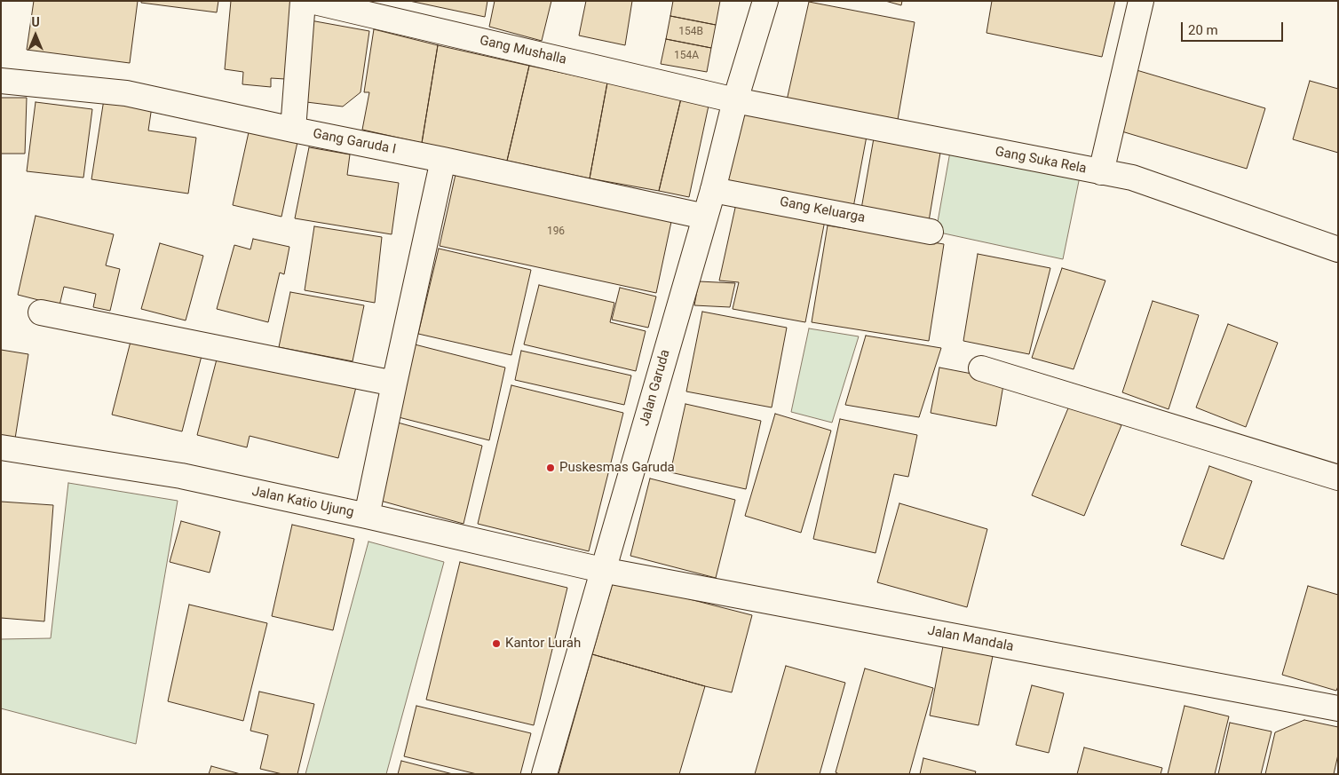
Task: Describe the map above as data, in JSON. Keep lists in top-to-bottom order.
{
  "streets": {
    "street": [
      "Gang Mushalla",
      "Gang Garuda I",
      "Gang Suka Rela",
      "Gang Keluarga",
      "Jalan Garuda",
      "Jalan Katio Ujung",
      "Jalan Mandala"
    ]
  },
  "crossings": [
    ["Gang Mushalla", "Gang Suka Rela"],
    ["Gang Mushalla", "Jalan Garuda"],
    ["Gang Garuda I", "Jalan Garuda"],
    ["Gang Suka Rela", "Jalan Garuda"],
    ["Gang Keluarga", "Jalan Garuda"],
    ["Jalan Garuda", "Jalan Katio Ujung"],
    ["Jalan Garuda", "Jalan Mandala"],
    ["Jalan Katio Ujung", "Jalan Mandala"]
  ],
  "places": ["Puskesmas Garuda", "Kantor Lurah"],
  "house_numbers": ["154B", "154A", "196"],
  "scale_bar": "20 m",
  "north": "top"
}
